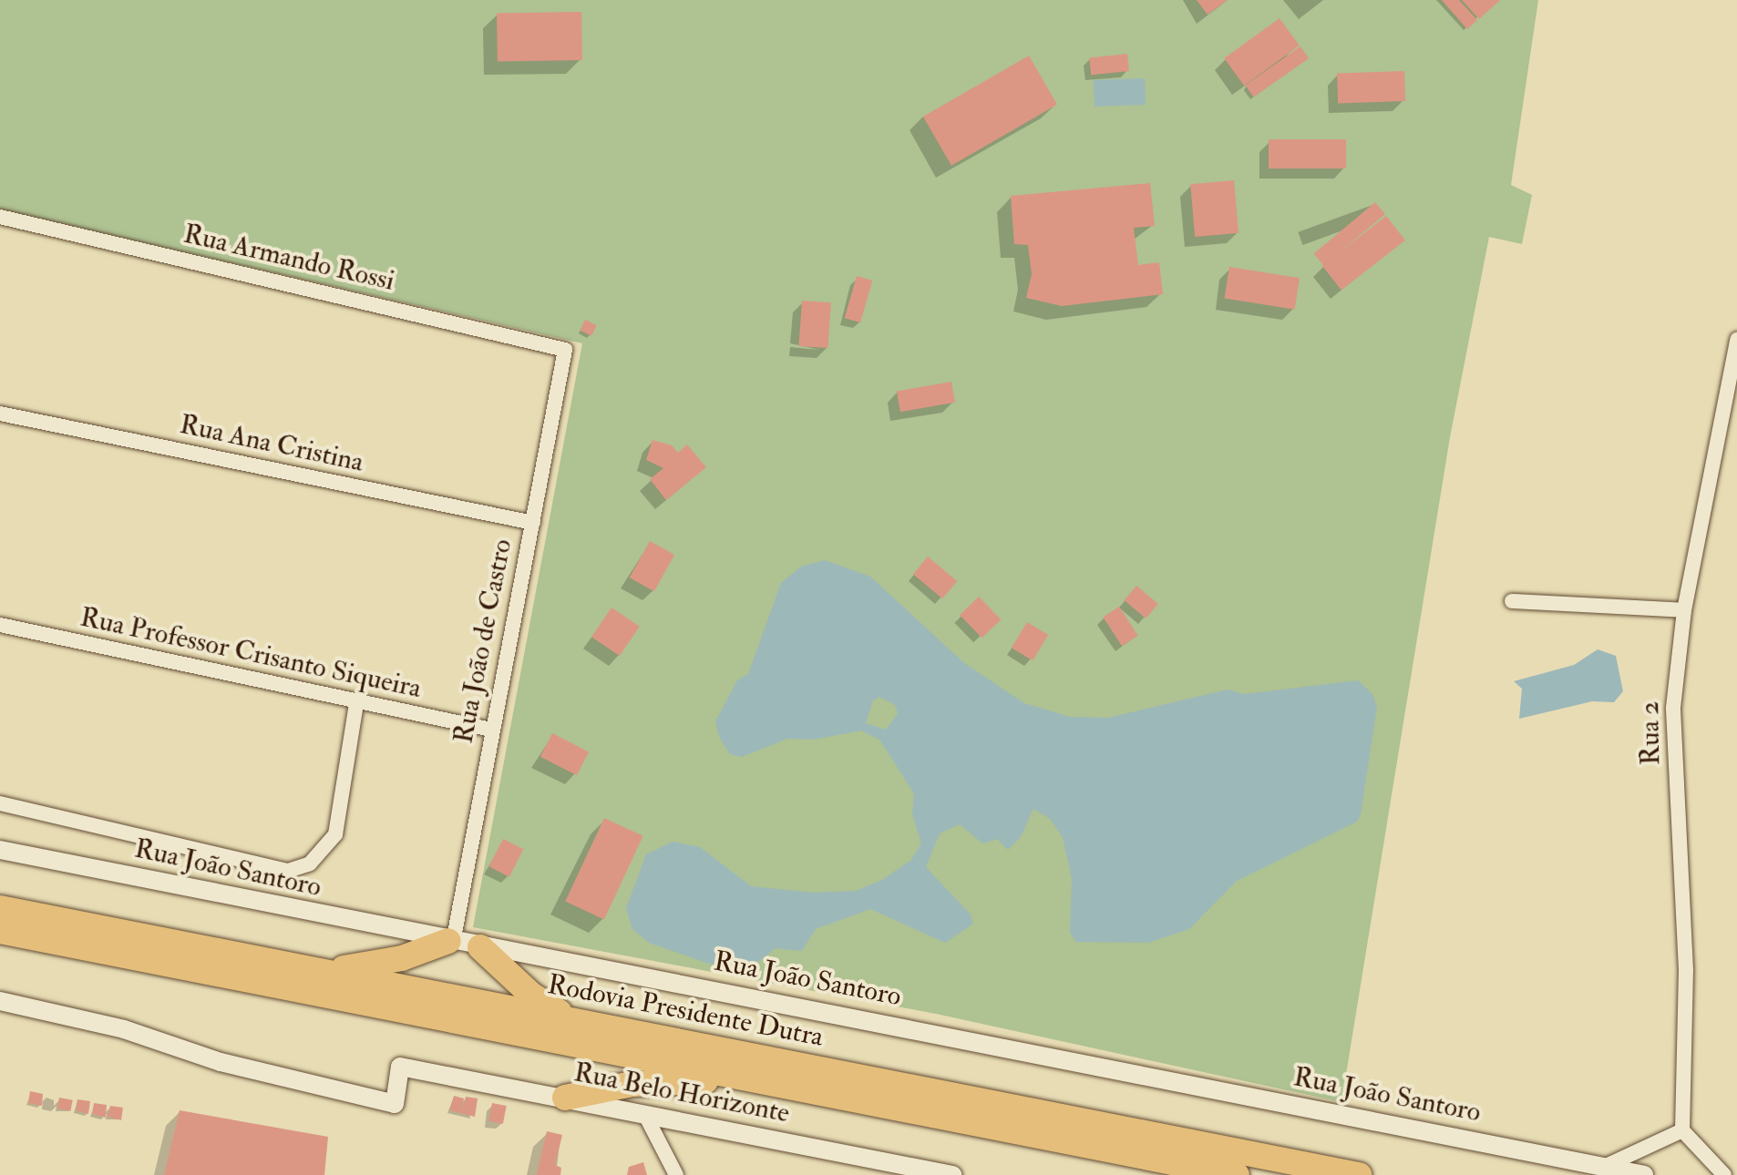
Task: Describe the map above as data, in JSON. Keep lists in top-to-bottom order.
{
  "streets": {
    "highway": ["Rodovia Presidente Dutra"],
    "street": [
      "Rua Armando Rossi",
      "Rua Ana Cristina",
      "Rua João de Castro",
      "Rua Professor Crisanto Siqueira",
      "Rua 2",
      "Rua João Santoro",
      "Rua Belo Horizonte"
    ]
  },
  "crossings": [
    ["Rua Armando Rossi", "Rua João de Castro"],
    ["Rua Ana Cristina", "Rua João de Castro"],
    ["Rua João de Castro", "Rua Professor Crisanto Siqueira"],
    ["Rua João de Castro", "Rua João Santoro"]
  ]
}
